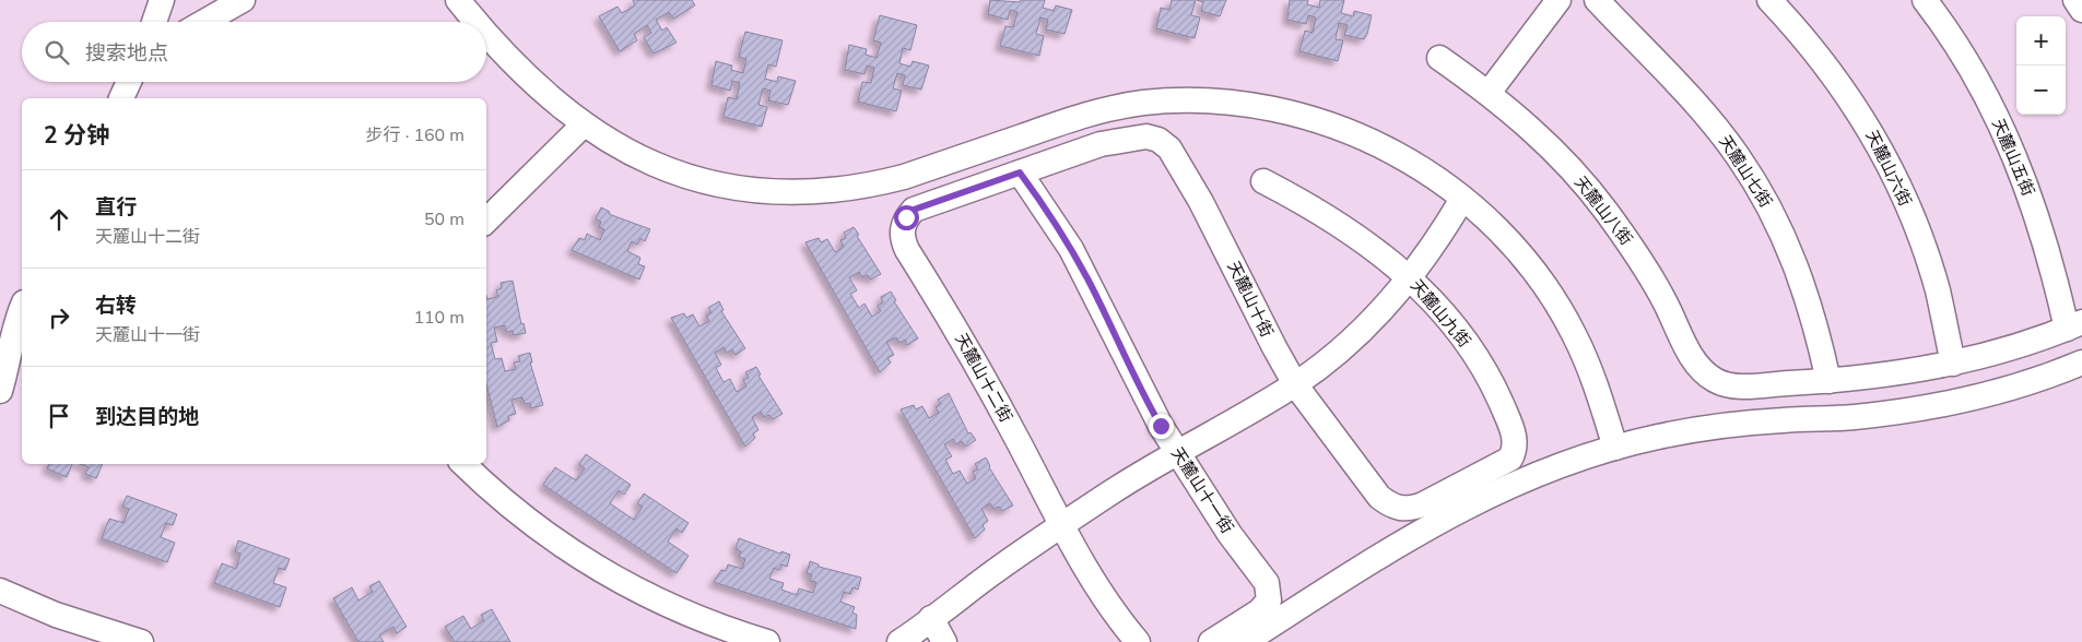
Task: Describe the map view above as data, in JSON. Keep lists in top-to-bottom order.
{
  "streets": {
    "street": [
      "天麓山五街",
      "天麓山六街",
      "天麓山七街",
      "天麓山八街",
      "天麓山十街",
      "天麓山九街",
      "天麓山十二街",
      "天麓山十一街"
    ]
  },
  "crossings": [
    ["天麓山七街", "天麓山八街"],
    ["天麓山十街", "天麓山九街"],
    ["天麓山十街", "天麓山十二街"],
    ["天麓山十街", "天麓山十一街"],
    ["天麓山十二街", "天麓山十一街"]
  ],
  "page": {
    "map_buttons": ["+", "−"],
    "search": "搜索地点",
    "heading": ["2 分钟", "步行 · 160 m"],
    "list": [
      ["直行", "天麓山十二街", "50 m"],
      ["右转", "天麓山十一街", "110 m"],
      "到达目的地"
    ]
  }
}
